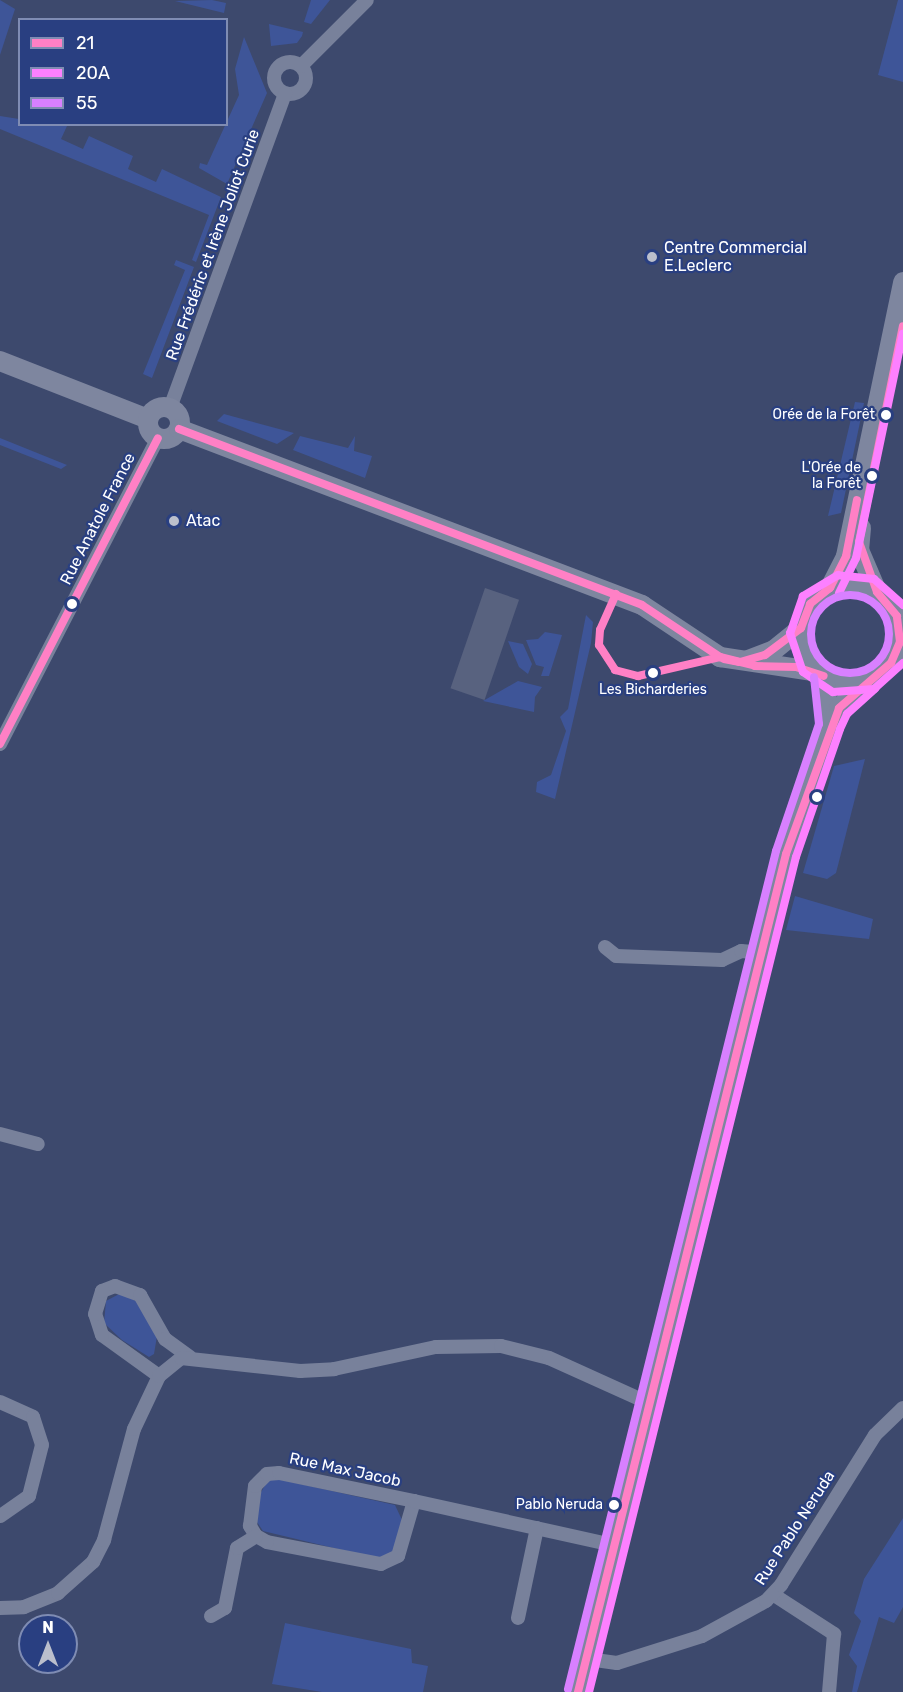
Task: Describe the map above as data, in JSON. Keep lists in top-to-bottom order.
{
  "streets": {
    "street": [
      "Rue Frédéric et Irène Joliot Curie",
      "Rue Anatole France",
      "Rue Max Jacob",
      "Rue Pablo Neruda"
    ]
  },
  "crossings": [
    ["Rue Frédéric et Irène Joliot Curie", "Rue Anatole France"]
  ],
  "places": [
    "Centre Commercial E.Leclerc",
    "Orée de la Forêt",
    "L'Orée de la Forêt",
    "Atac",
    "Les Bicharderies",
    "Pablo Neruda"
  ],
  "lines": ["transit line 21", "transit line 20A", "transit line 55"],
  "legend": ["21", "20A", "55"],
  "north": "top"
}
